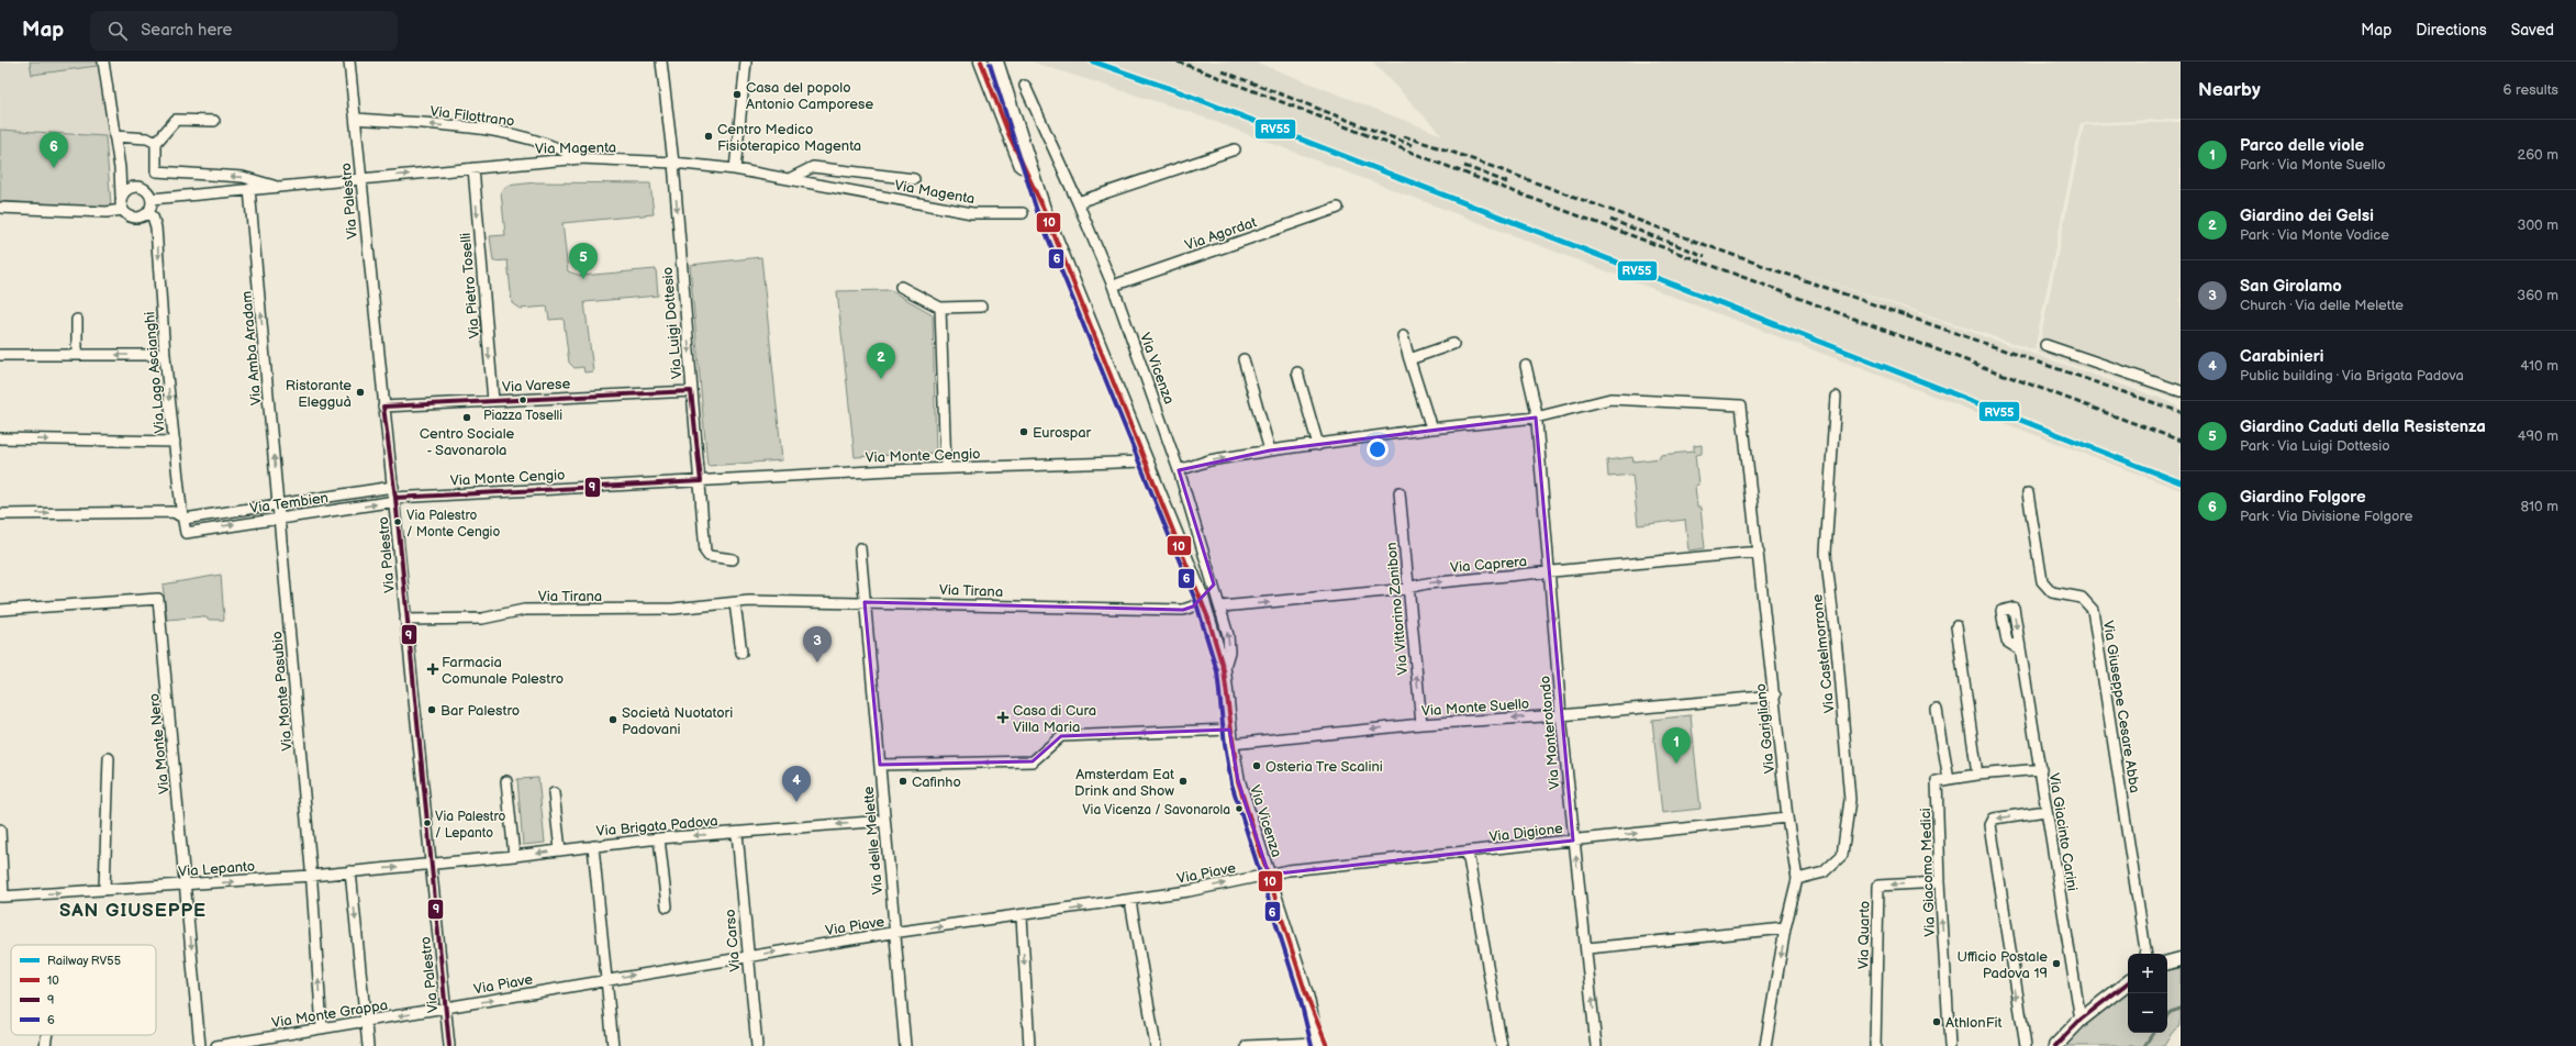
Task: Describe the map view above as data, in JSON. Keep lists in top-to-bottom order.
{
  "streets": {
    "main road": ["Via Vicenza"],
    "street": [
      "Via Filottrano",
      "Via Magenta",
      "Via Palestro",
      "Via Agordat",
      "Via Pietro Toselli",
      "Via Luigi Dottesio",
      "Via Amba Aradam",
      "Via Lago Ascianghi",
      "Via Varese",
      "Via Monte Cengio",
      "Via Tembien",
      "Via Caprera",
      "Via Tirana",
      "Via Vittorino Zanibon",
      "Via Castelmorrone",
      "Via Monte Pasubio",
      "Via Monte Suello",
      "Via Giuseppe Cesare Abba",
      "Via Garigliano",
      "Via Monterotondo",
      "Via Monte Nero",
      "Via Brigata Padova",
      "Via Digione",
      "Via Giacinto Carini",
      "Via delle Melette",
      "Via Lepanto",
      "Via Piave",
      "Via Giacomo Medici",
      "Via Quarto",
      "Via Carso",
      "Via Monte Grappa"
    ]
  },
  "crossings": [
    ["Via Filottrano", "Via Magenta"],
    ["Via Filottrano", "Via Palestro"],
    ["Via Magenta", "Via Palestro"],
    ["Via Magenta", "Via Pietro Toselli"],
    ["Via Magenta", "Via Luigi Dottesio"],
    ["Via Magenta", "Via Amba Aradam"],
    ["Via Magenta", "Via Lago Ascianghi"],
    ["Via Palestro", "Via Varese"],
    ["Via Palestro", "Via Monte Cengio"],
    ["Via Palestro", "Via Tembien"],
    ["Via Palestro", "Via Tirana"],
    ["Via Palestro", "Via Brigata Padova"],
    ["Via Palestro", "Via Lepanto"],
    ["Via Palestro", "Via Piave"],
    ["Via Palestro", "Via Monte Grappa"],
    ["Via Agordat", "Via Vicenza"],
    ["Via Pietro Toselli", "Via Varese"],
    ["Via Luigi Dottesio", "Via Varese"],
    ["Via Luigi Dottesio", "Via Monte Cengio"],
    ["Via Amba Aradam", "Via Tembien"],
    ["Via Amba Aradam", "Via Monte Pasubio"],
    ["Via Vicenza", "Via Monte Cengio"],
    ["Via Vicenza", "Via Caprera"],
    ["Via Vicenza", "Via Tirana"],
    ["Via Vicenza", "Via Monte Suello"],
    ["Via Vicenza", "Via Digione"],
    ["Via Vicenza", "Via Piave"],
    ["Via Lago Ascianghi", "Via Tembien"],
    ["Via Monte Cengio", "Via Tembien"],
    ["Via Tembien", "Via Monte Pasubio"],
    ["Via Caprera", "Via Vittorino Zanibon"],
    ["Via Caprera", "Via Garigliano"],
    ["Via Caprera", "Via Monterotondo"],
    ["Via Tirana", "Via delle Melette"],
    ["Via Vittorino Zanibon", "Via Monte Suello"],
    ["Via Castelmorrone", "Via Garigliano"],
    ["Via Monte Pasubio", "Via Lepanto"],
    ["Via Monte Pasubio", "Via Monte Grappa"],
    ["Via Monte Suello", "Via Garigliano"],
    ["Via Monte Suello", "Via Monterotondo"],
    ["Via Garigliano", "Via Monterotondo"],
    ["Via Garigliano", "Via Digione"],
    ["Via Monterotondo", "Via Digione"],
    ["Via Monte Nero", "Via Lepanto"],
    ["Via Brigata Padova", "Via delle Melette"],
    ["Via Brigata Padova", "Via Lepanto"],
    ["Via Brigata Padova", "Via Carso"],
    ["Via Digione", "Via Piave"],
    ["Via delle Melette", "Via Piave"],
    ["Via Piave", "Via Carso"],
    ["Via Piave", "Via Monte Grappa"],
    ["Via Giacomo Medici", "Via Quarto"]
  ],
  "one_way": [
    "Via Filottrano",
    "Via Pietro Toselli",
    "Via Luigi Dottesio",
    "Via Amba Aradam",
    "Via Lago Ascianghi",
    "Via Caprera",
    "Via Vittorino Zanibon",
    "Via Monte Suello",
    "Via Brigata Padova",
    "Via Digione",
    "Via Lepanto",
    "Via Piave",
    "Via Giacomo Medici"
  ],
  "districts": ["SAN GIUSEPPE"],
  "places": {
    "other": [
      "Casa del popolo Antonio Camporese",
      "Centro Medico Fisioterapico Magenta",
      "Ristorante Elegguà",
      "Piazza Toselli",
      "Centro Sociale - Savonarola",
      "Eurospar",
      "Via Palestro / Monte Cengio",
      "Bar Palestro",
      "Società Nuotatori Padovani",
      "Osteria Tre Scalini",
      "Cafinho",
      "Amsterdam Eat Drink and Show",
      "Via Vicenza / Savonarola",
      "Via Palestro / Lepanto",
      "Ufficio Postale Padova 19",
      "AthlonFit"
    ],
    "health": ["Farmacia Comunale Palestro", "Casa di Cura Villa Maria"]
  },
  "lines": [
    "rail line RV55",
    "transit line 10",
    "transit line 6",
    "transit line 9"
  ],
  "legend": [
    "Railway RV55",
    "10",
    "9",
    "6"
  ],
  "page": {
    "header": "Map",
    "search": "Search here",
    "nav": ["Map", "Directions", "Saved"],
    "heading": ["Nearby", "6 results"],
    "list": [
      {
        "mark": "1",
        "name": "Parco delle viole",
        "note": "Park · Via Monte Suello",
        "value": "260 m"
      },
      {
        "mark": "2",
        "name": "Giardino dei Gelsi",
        "note": "Park · Via Monte Vodice",
        "value": "300 m"
      },
      {
        "mark": "3",
        "name": "San Girolamo",
        "note": "Church · Via delle Melette",
        "value": "360 m"
      },
      {
        "mark": "4",
        "name": "Carabinieri",
        "note": "Public building · Via Brigata Padova",
        "value": "410 m"
      },
      {
        "mark": "5",
        "name": "Giardino Caduti della Resistenza",
        "note": "Park · Via Luigi Dottesio",
        "value": "490 m"
      },
      {
        "mark": "6",
        "name": "Giardino Folgore",
        "note": "Park · Via Divisione Folgore",
        "value": "810 m"
      }
    ],
    "pins": [
      "6",
      "5",
      "2",
      "3",
      "1",
      "4"
    ],
    "map_buttons": ["+", "−"]
  }
}
